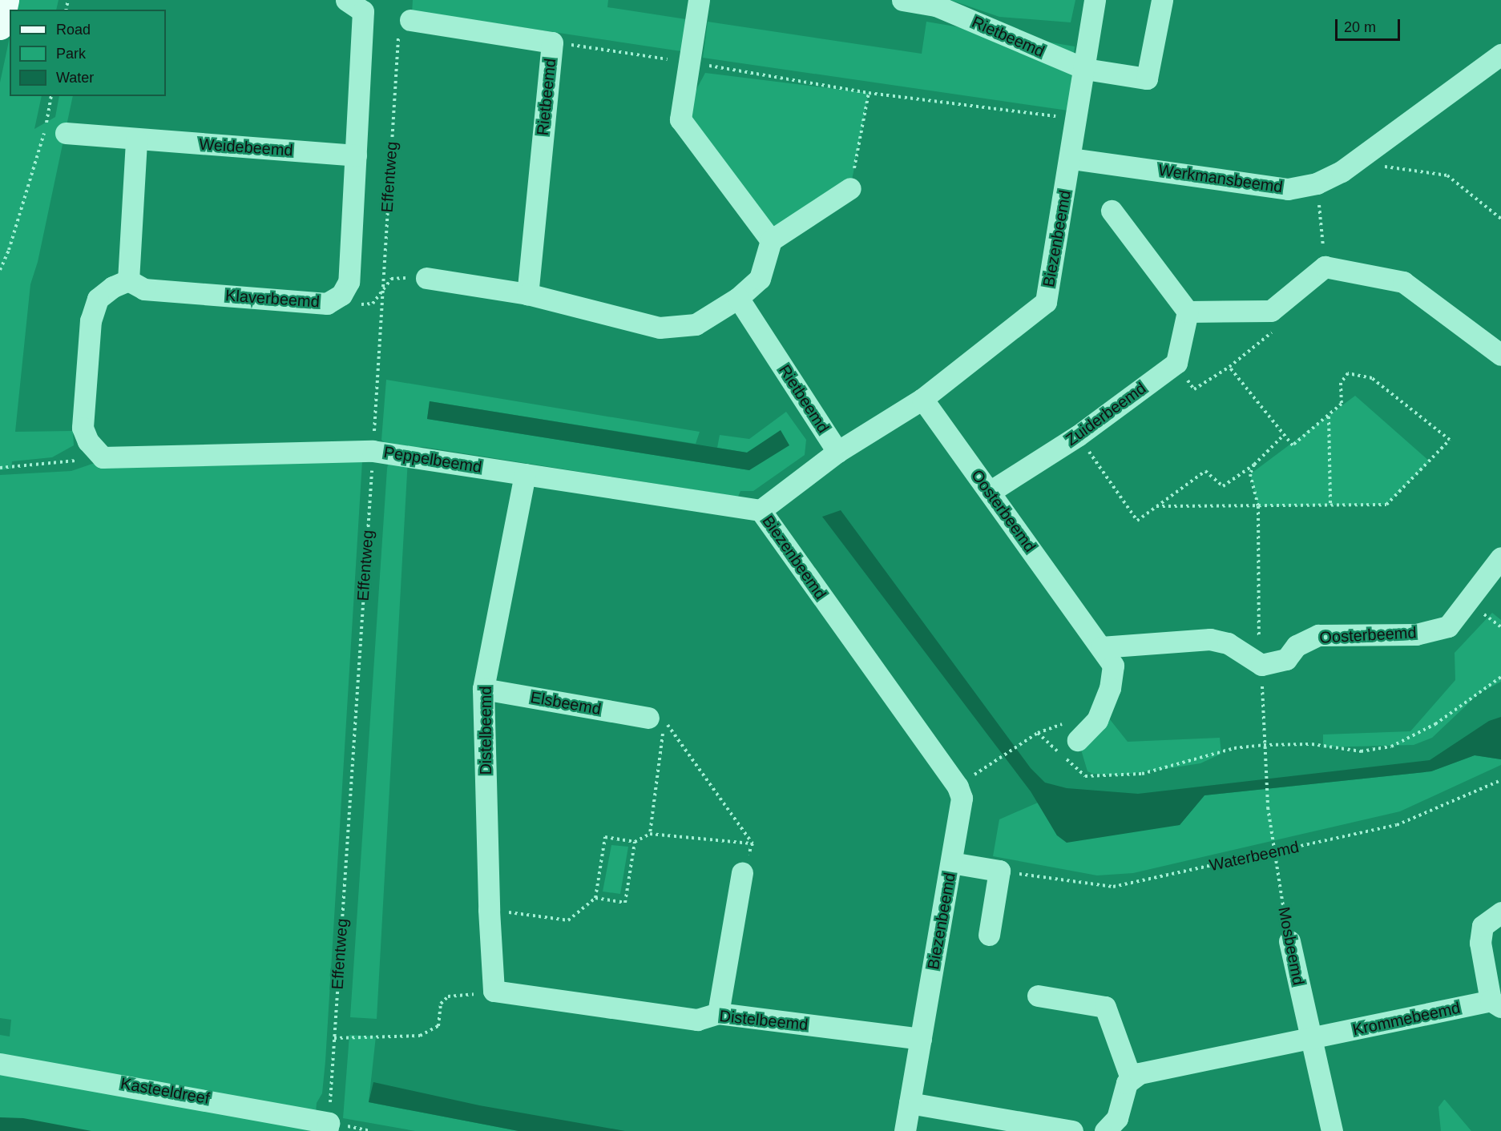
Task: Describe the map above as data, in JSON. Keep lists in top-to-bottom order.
{
  "streets": {
    "street": [
      "Rietbeemd",
      "Weidebeemd",
      "Werkmansbeemd",
      "Biezenbeemd",
      "Klaverbeemd",
      "Zuiderbeemd",
      "Peppelbeemd",
      "Oosterbeemd",
      "Elsbeemd",
      "Distelbeemd",
      "Mosbeemd",
      "Krommebeemd",
      "Kasteeldreef"
    ],
    "path": ["Effentweg", "Waterbeemd"]
  },
  "crossings": [
    ["Rietbeemd", "Effentweg"],
    ["Rietbeemd", "Biezenbeemd"],
    ["Weidebeemd", "Klaverbeemd"],
    ["Effentweg", "Peppelbeemd"],
    ["Effentweg", "Kasteeldreef"],
    ["Werkmansbeemd", "Biezenbeemd"],
    ["Biezenbeemd", "Peppelbeemd"],
    ["Biezenbeemd", "Oosterbeemd"],
    ["Biezenbeemd", "Distelbeemd"],
    ["Zuiderbeemd", "Oosterbeemd"],
    ["Peppelbeemd", "Distelbeemd"],
    ["Oosterbeemd", "Mosbeemd"],
    ["Elsbeemd", "Distelbeemd"],
    ["Waterbeemd", "Mosbeemd"],
    ["Mosbeemd", "Krommebeemd"]
  ],
  "legend": ["Road", "Park", "Water"],
  "scale_bar": "20 m"
}
